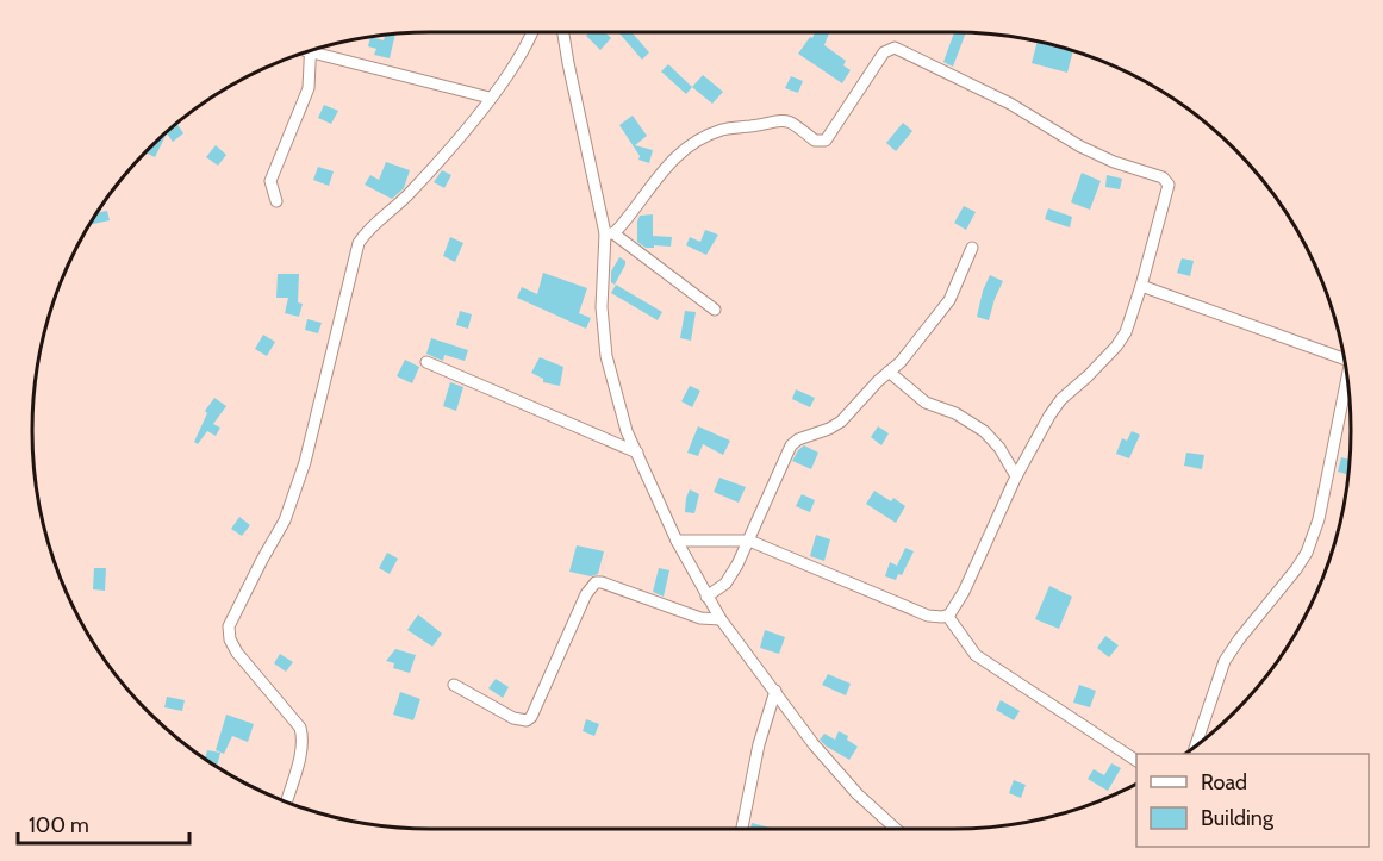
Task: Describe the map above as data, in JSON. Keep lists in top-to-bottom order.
{
  "legend": ["Road", "Building"],
  "scale_bar": "100 m"
}
